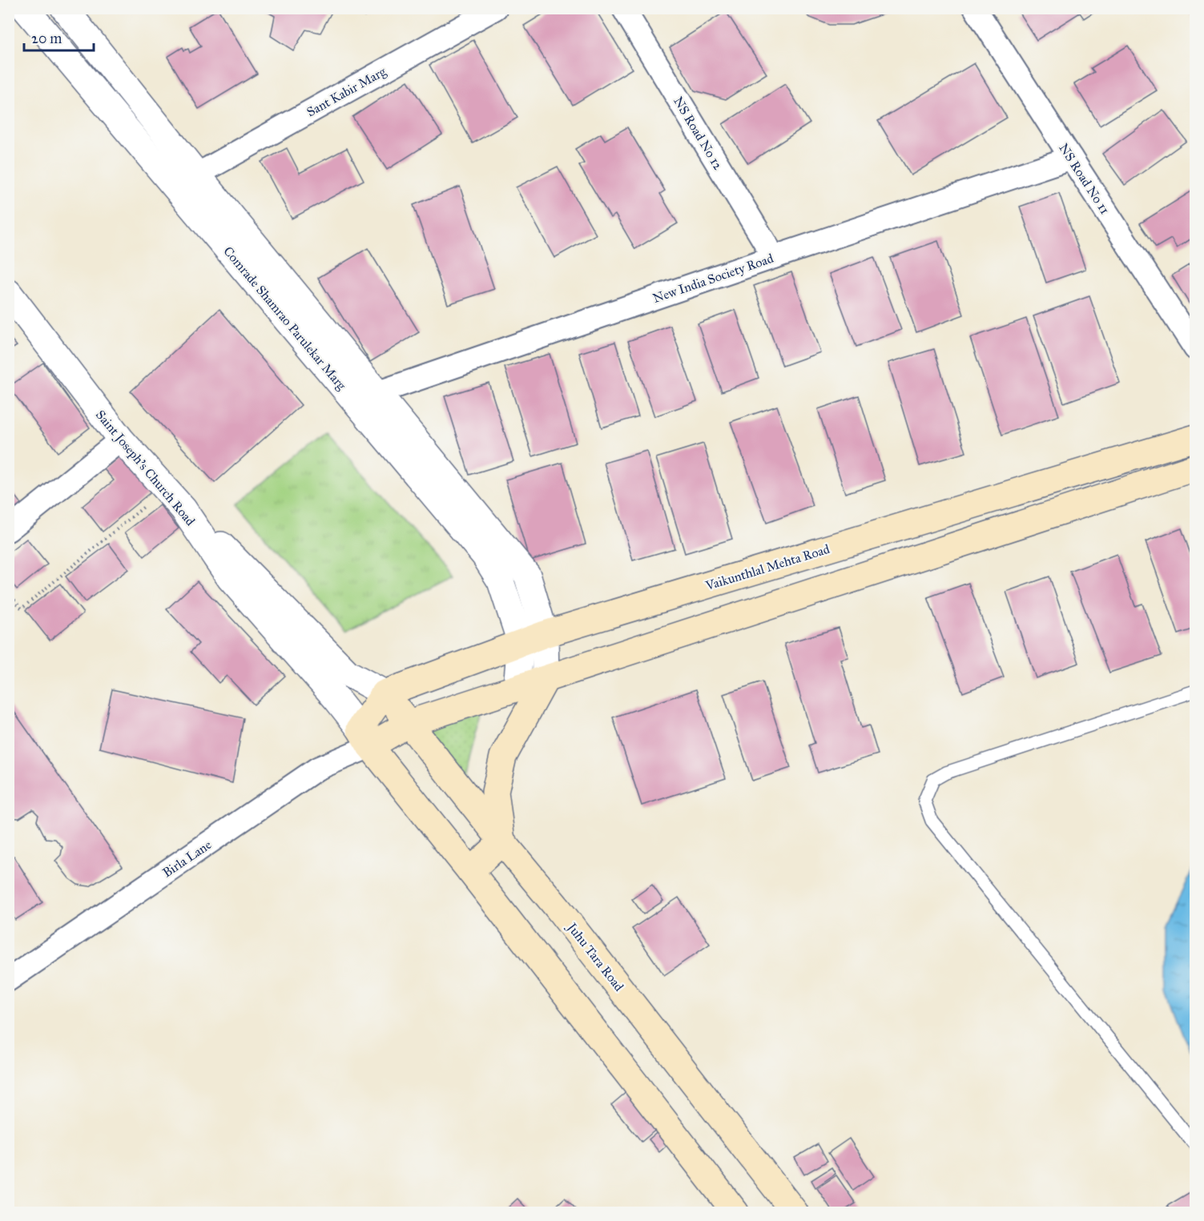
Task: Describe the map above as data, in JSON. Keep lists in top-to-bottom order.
{
  "streets": {
    "main road": ["Vaikunthlal Mehta Road", "Juhu Tara Road"],
    "street": [
      "Sant Kabir Marg",
      "NS Road No 12",
      "NS Road No 11",
      "New India Society Road",
      "Comrade Shamrao Parulekar Marg",
      "Saint Joseph's Church Road",
      "Birla Lane"
    ]
  },
  "crossings": [
    ["Sant Kabir Marg", "Comrade Shamrao Parulekar Marg"],
    ["NS Road No 12", "New India Society Road"],
    ["NS Road No 11", "New India Society Road"],
    ["New India Society Road", "Comrade Shamrao Parulekar Marg"],
    ["Comrade Shamrao Parulekar Marg", "Vaikunthlal Mehta Road"],
    ["Saint Joseph's Church Road", "Birla Lane"],
    ["Vaikunthlal Mehta Road", "Juhu Tara Road"]
  ],
  "scale_bar": "20 m"
}
